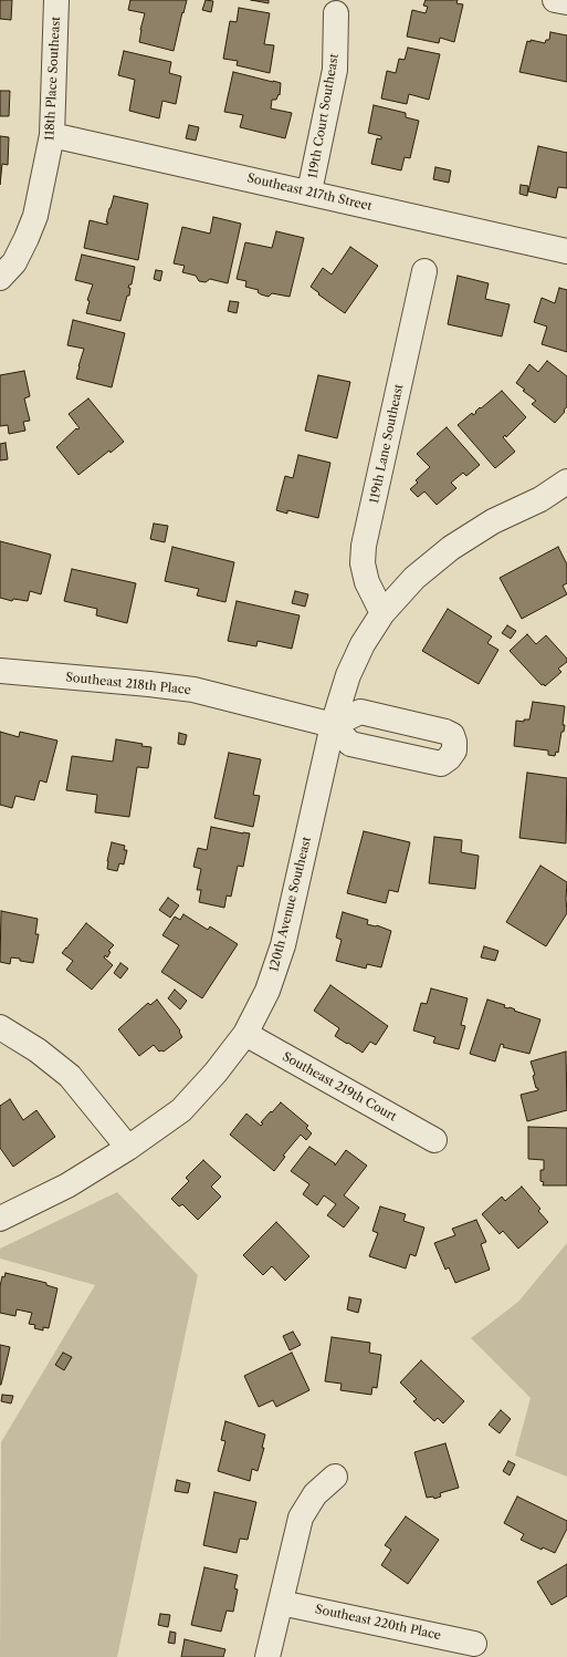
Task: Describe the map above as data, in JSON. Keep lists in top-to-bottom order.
{
  "streets": {
    "street": [
      "118th Place Southeast",
      "119th Court Southeast",
      "Southeast 217th Street",
      "119th Lane Southeast",
      "Southeast 218th Place",
      "120th Avenue Southeast",
      "Southeast 219th Court",
      "Southeast 220th Place"
    ]
  },
  "crossings": [
    ["118th Place Southeast", "Southeast 217th Street"],
    ["119th Court Southeast", "Southeast 217th Street"],
    ["119th Lane Southeast", "120th Avenue Southeast"],
    ["Southeast 218th Place", "120th Avenue Southeast"],
    ["120th Avenue Southeast", "Southeast 219th Court"]
  ]
}
